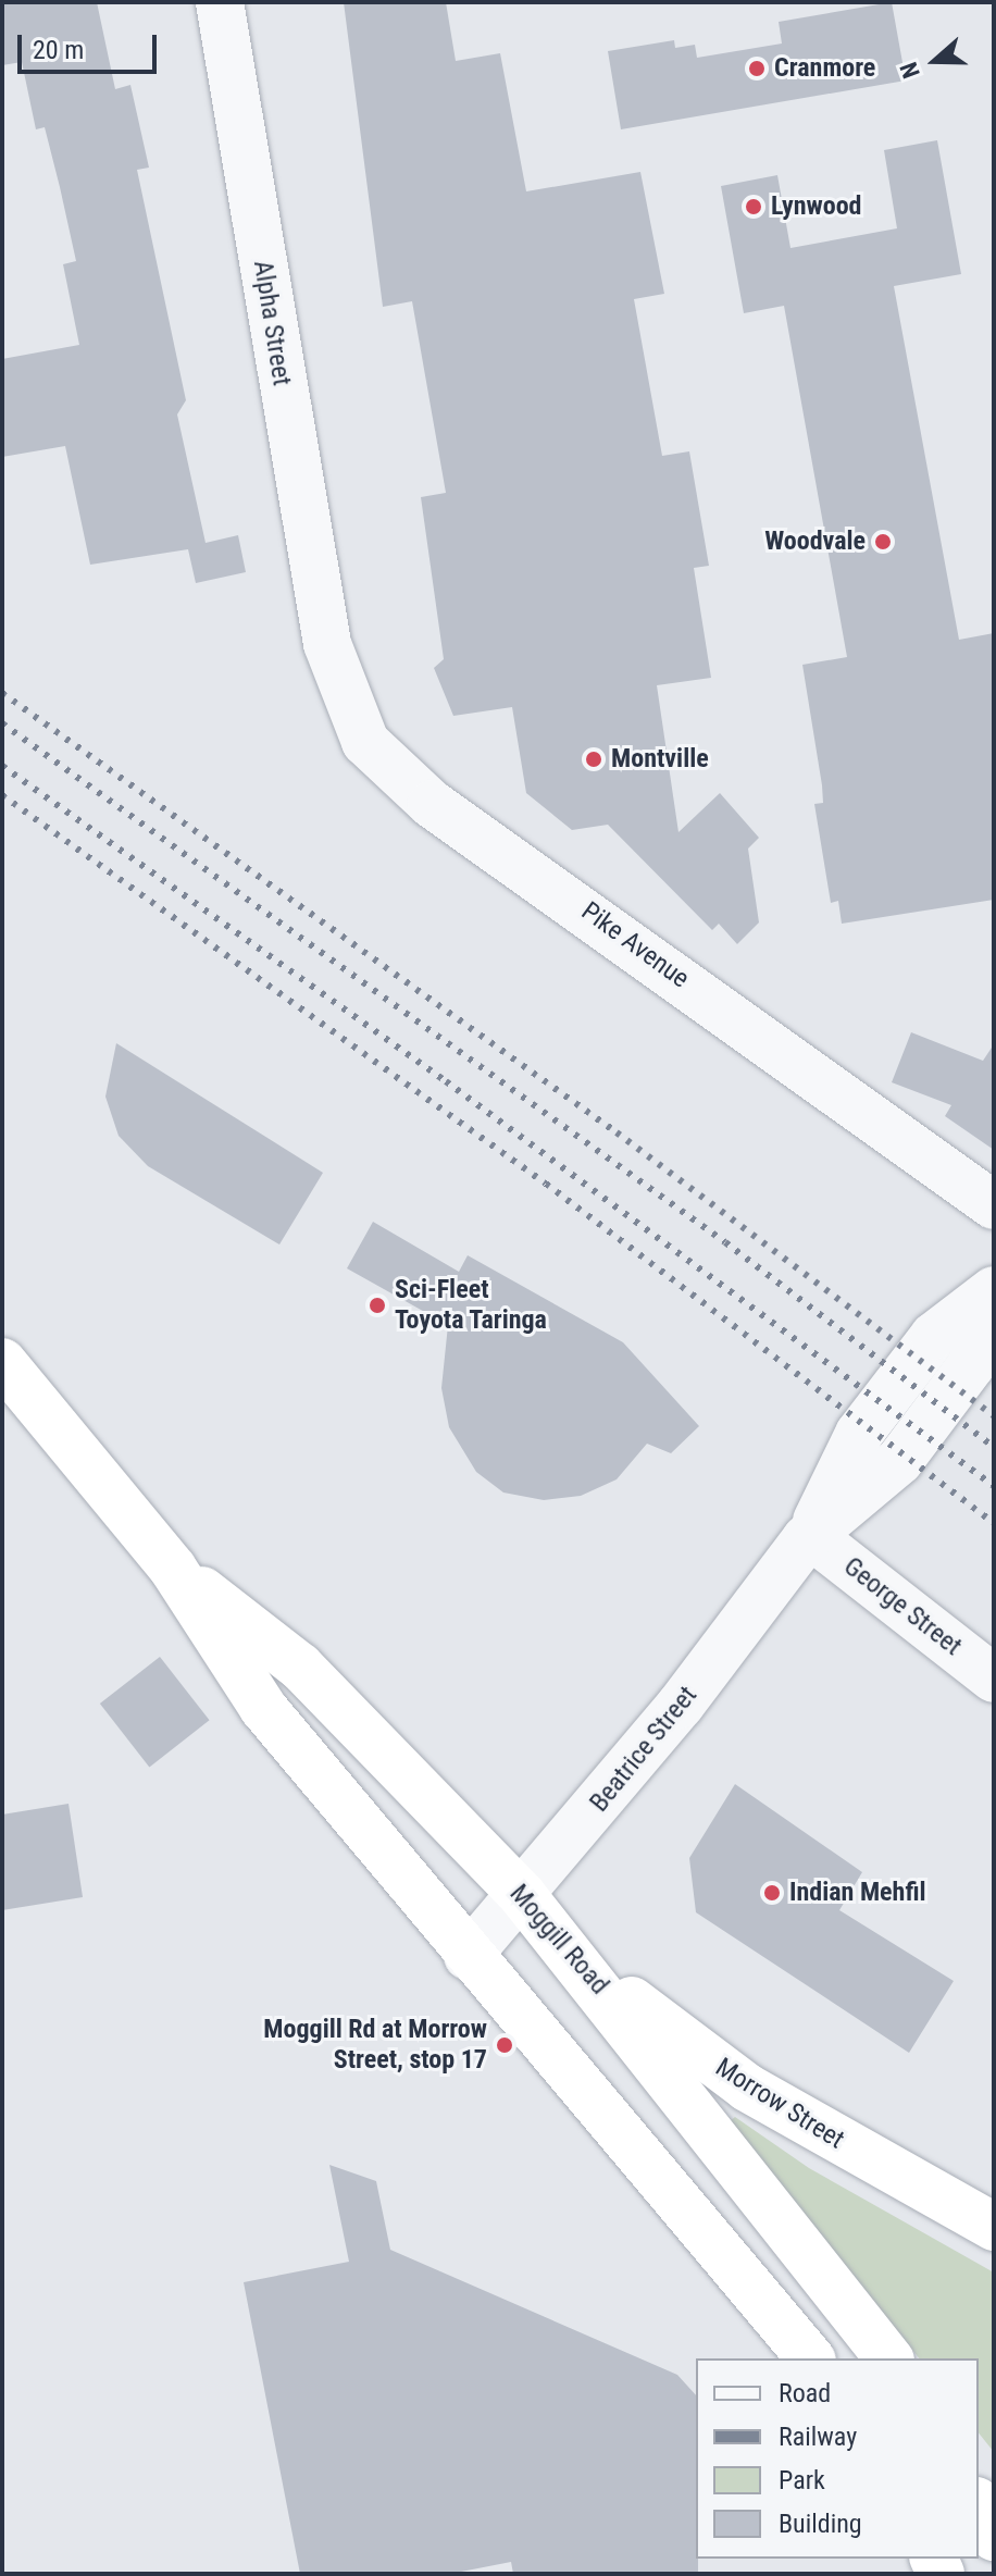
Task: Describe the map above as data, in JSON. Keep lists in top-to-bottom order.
{
  "streets": {
    "highway": ["Moggill Road", "Morrow Street"],
    "street": [
      "Alpha Street",
      "Pike Avenue",
      "George Street",
      "Beatrice Street"
    ]
  },
  "crossings": [
    ["Alpha Street", "Pike Avenue"],
    ["George Street", "Beatrice Street"],
    ["Beatrice Street", "Moggill Road"],
    ["Moggill Road", "Morrow Street"]
  ],
  "places": [
    "Cranmore",
    "Lynwood",
    "Woodvale",
    "Montville",
    "Sci-Fleet Toyota Taringa",
    "Indian Mehfil",
    "Moggill Rd at Morrow Street, stop 17"
  ],
  "legend": [
    "Road",
    "Railway",
    "Park",
    "Building"
  ],
  "scale_bar": "20 m",
  "north": "left"
}
